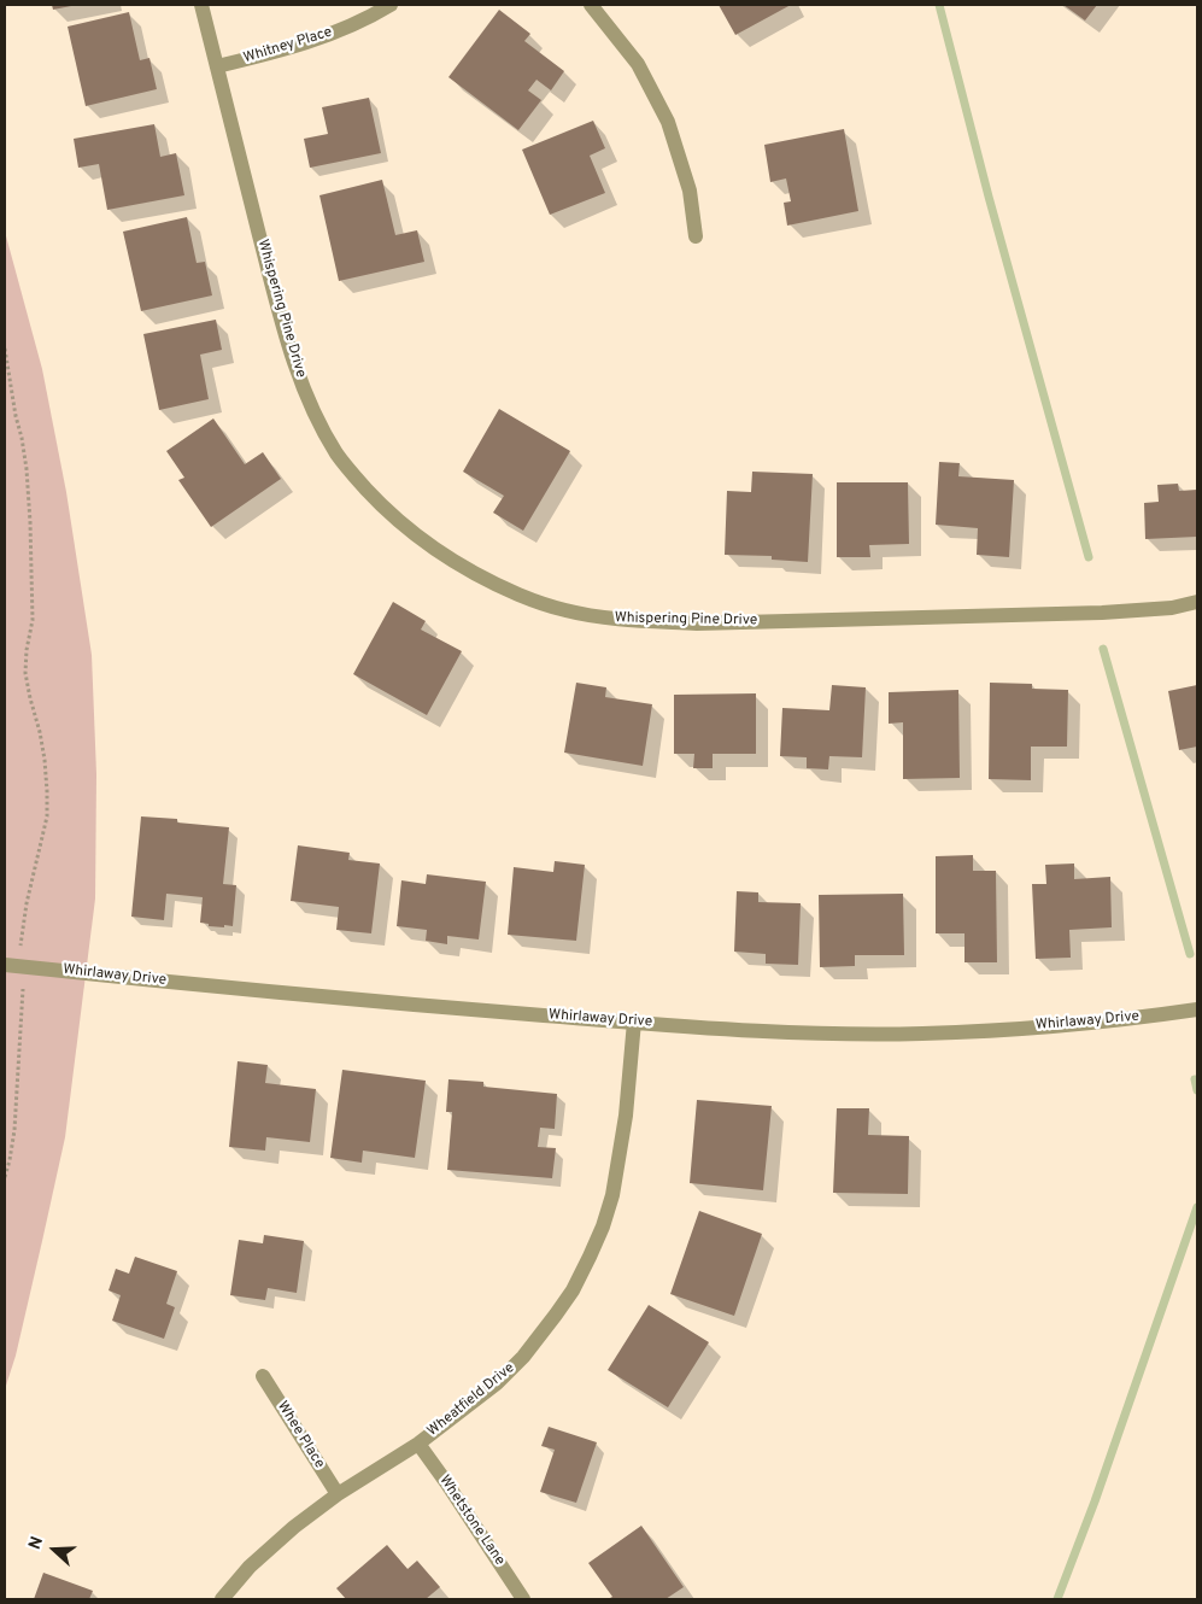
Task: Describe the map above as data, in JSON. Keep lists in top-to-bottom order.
{
  "streets": {
    "street": [
      "Whitney Place",
      "Whispering Pine Drive",
      "Whirlaway Drive",
      "Wheatfield Drive",
      "Whee Place",
      "Whetstone Lane"
    ]
  },
  "crossings": [
    ["Whitney Place", "Whispering Pine Drive"],
    ["Whirlaway Drive", "Wheatfield Drive"],
    ["Wheatfield Drive", "Whee Place"],
    ["Wheatfield Drive", "Whetstone Lane"]
  ],
  "north": "left"
}
